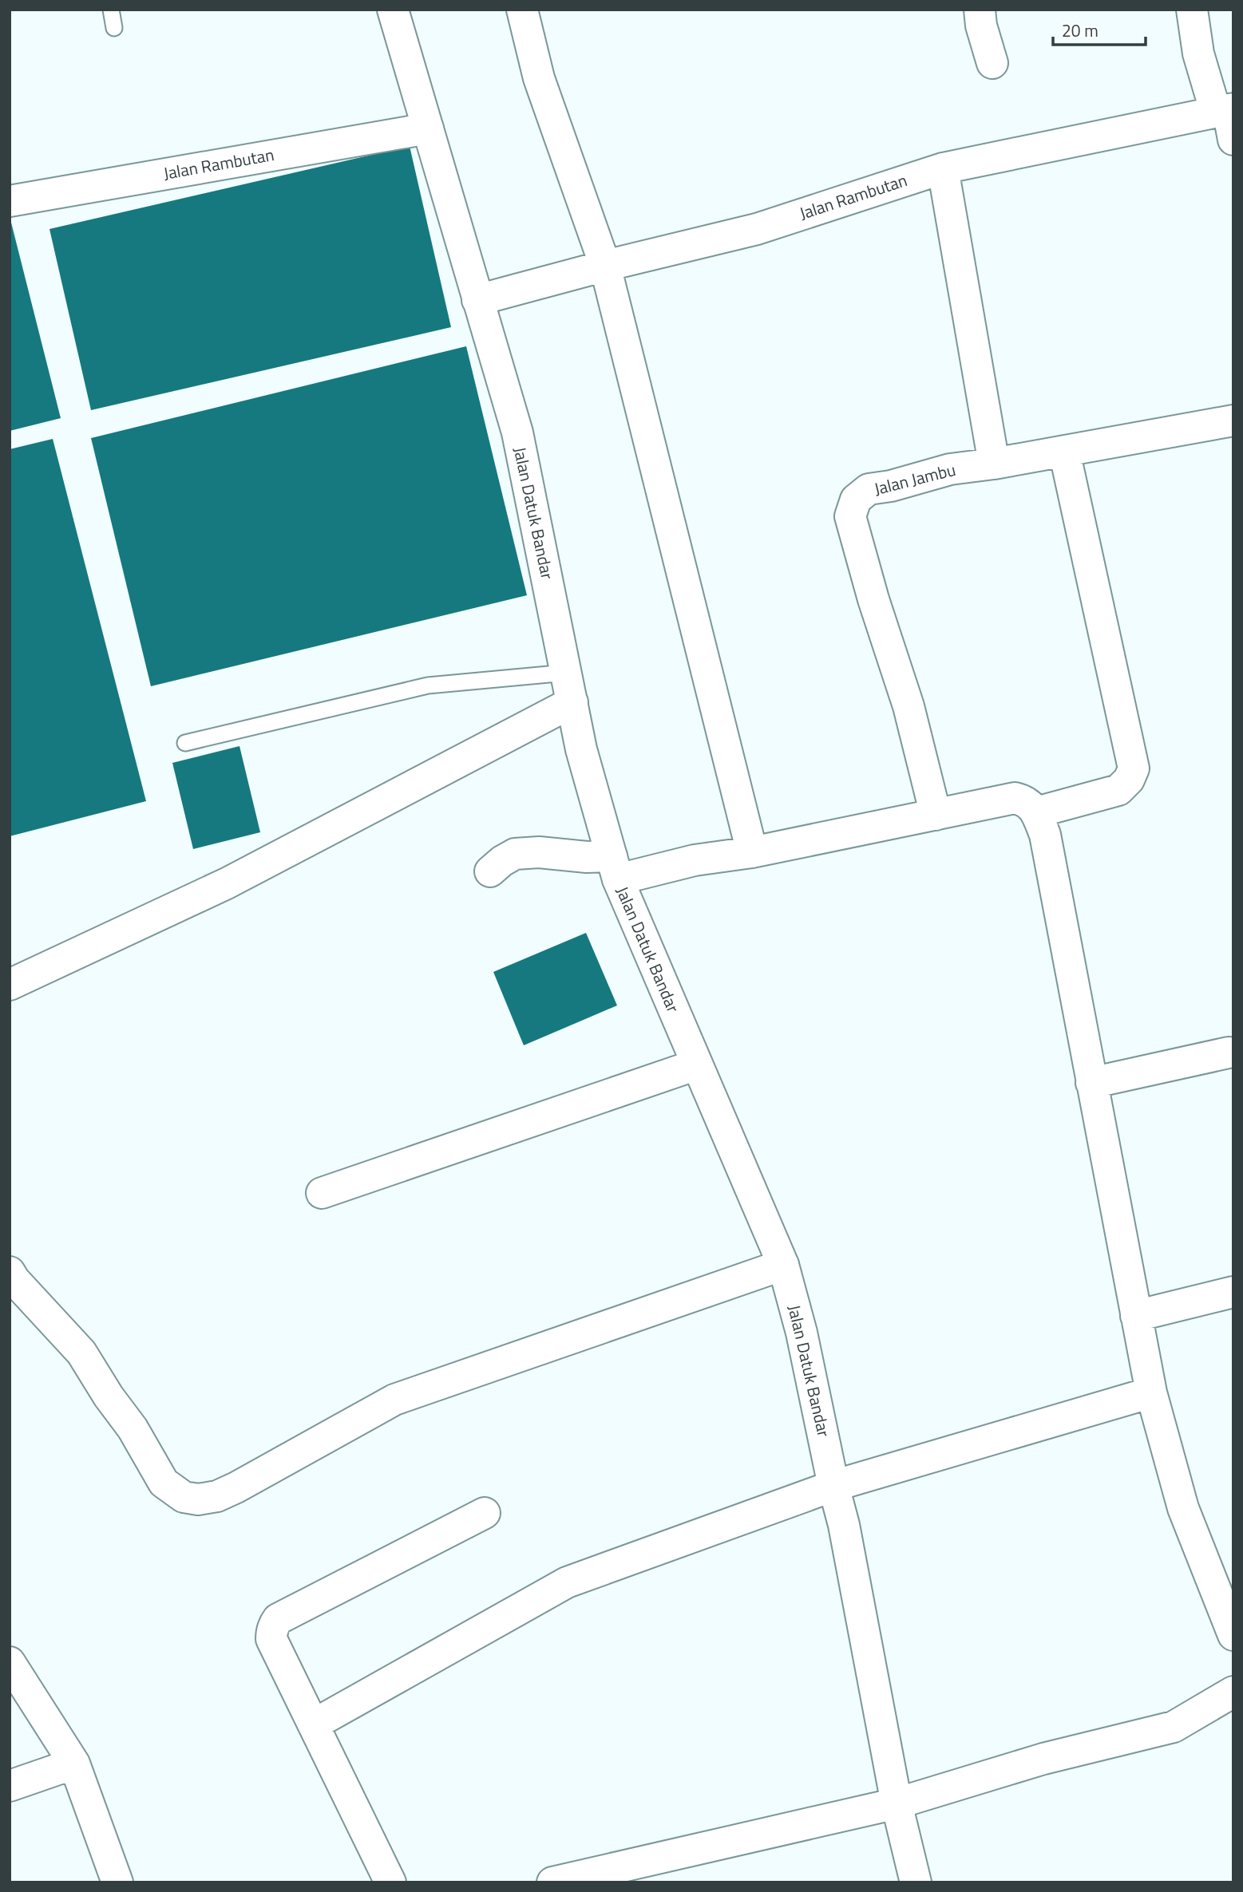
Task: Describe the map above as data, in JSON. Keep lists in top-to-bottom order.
{
  "streets": {
    "street": ["Jalan Rambutan", "Jalan Jambu", "Jalan Datuk Bandar"]
  },
  "crossings": [
    ["Jalan Rambutan", "Jalan Datuk Bandar"]
  ],
  "scale_bar": "20 m"
}
